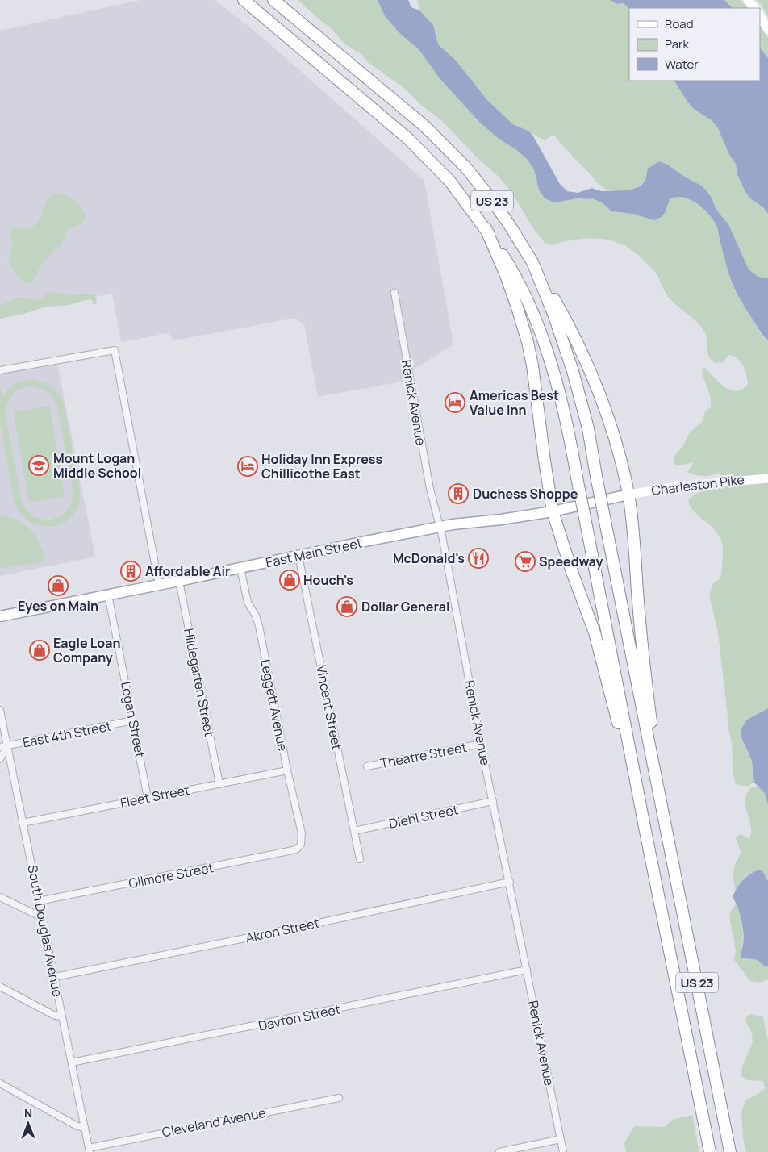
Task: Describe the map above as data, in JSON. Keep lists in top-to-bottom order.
{
  "streets": {
    "highway": ["US 23"],
    "main road": ["East Main Street"],
    "street": [
      "Renick Avenue",
      "Charleston Pike",
      "Hildegarten Street",
      "Leggett Avenue",
      "Vincent Street",
      "Logan Street",
      "East 4th Street",
      "Theatre Street",
      "Fleet Street",
      "Diehl Street",
      "Gilmore Street",
      "Akron Street",
      "South Douglas Avenue",
      "Dayton Street",
      "Cleveland Avenue"
    ]
  },
  "crossings": [
    ["Renick Avenue", "East Main Street"],
    ["Renick Avenue", "Theatre Street"],
    ["Renick Avenue", "Diehl Street"],
    ["Renick Avenue", "Akron Street"],
    ["Renick Avenue", "Dayton Street"],
    ["Charleston Pike", "East Main Street"],
    ["East Main Street", "Hildegarten Street"],
    ["East Main Street", "Leggett Avenue"],
    ["East Main Street", "Vincent Street"],
    ["East Main Street", "Logan Street"],
    ["Hildegarten Street", "Fleet Street"],
    ["Leggett Avenue", "Fleet Street"],
    ["Leggett Avenue", "Gilmore Street"],
    ["Vincent Street", "Diehl Street"],
    ["Logan Street", "East 4th Street"],
    ["Logan Street", "Fleet Street"],
    ["East 4th Street", "South Douglas Avenue"],
    ["Fleet Street", "South Douglas Avenue"],
    ["Gilmore Street", "South Douglas Avenue"],
    ["Akron Street", "South Douglas Avenue"],
    ["South Douglas Avenue", "Dayton Street"],
    ["South Douglas Avenue", "Cleveland Avenue"]
  ],
  "places": {
    "hotel": ["Americas Best Value Inn", "Holiday Inn Express Chillicothe East"],
    "school or university": ["Mount Logan Middle School"],
    "building": ["Duchess Shoppe", "Affordable Air"],
    "restaurant": ["McDonald's"],
    "supermarket": ["Speedway"],
    "shop": [
      "Houch's",
      "Eyes on Main",
      "Dollar General",
      "Eagle Loan Company"
    ]
  },
  "legend": ["Road", "Park", "Water"],
  "north": "top"
}
